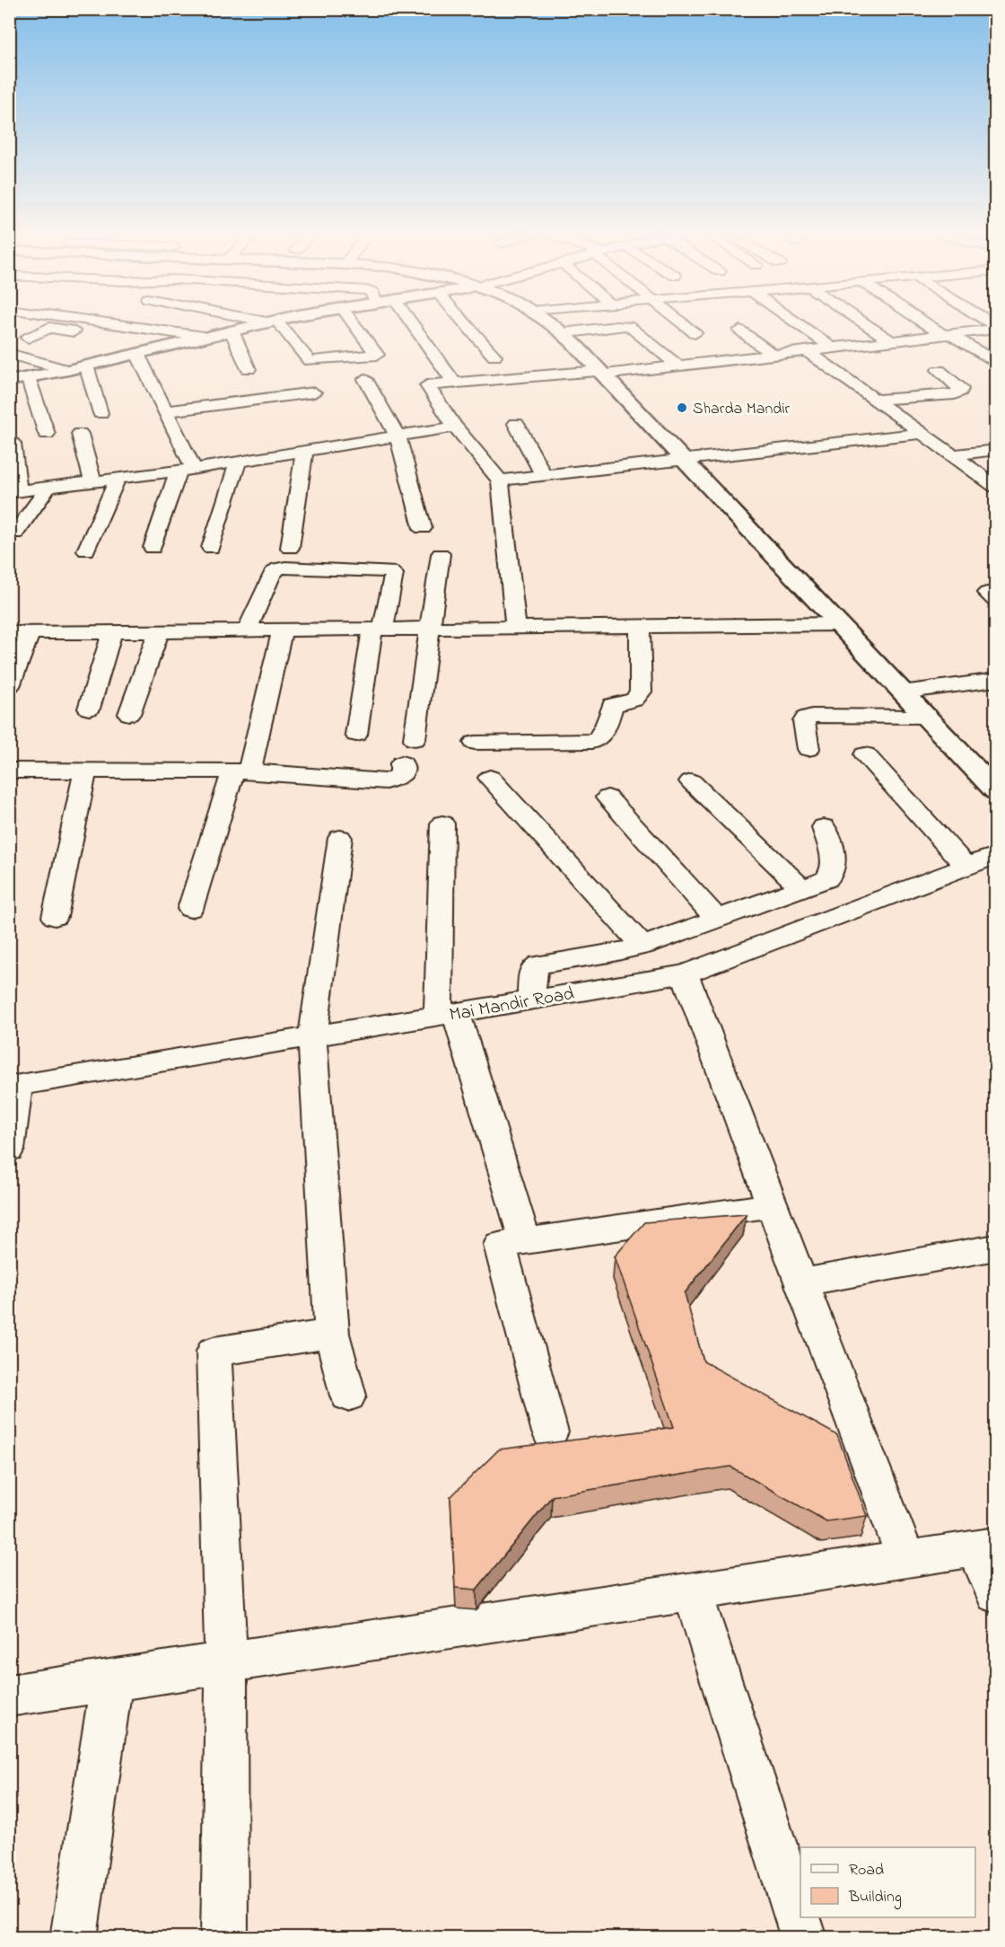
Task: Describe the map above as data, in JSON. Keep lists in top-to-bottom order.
{
  "streets": {
    "street": ["Mai Mandir Road"]
  },
  "places": ["Sharda Mandir"],
  "legend": ["Road", "Building"]
}
